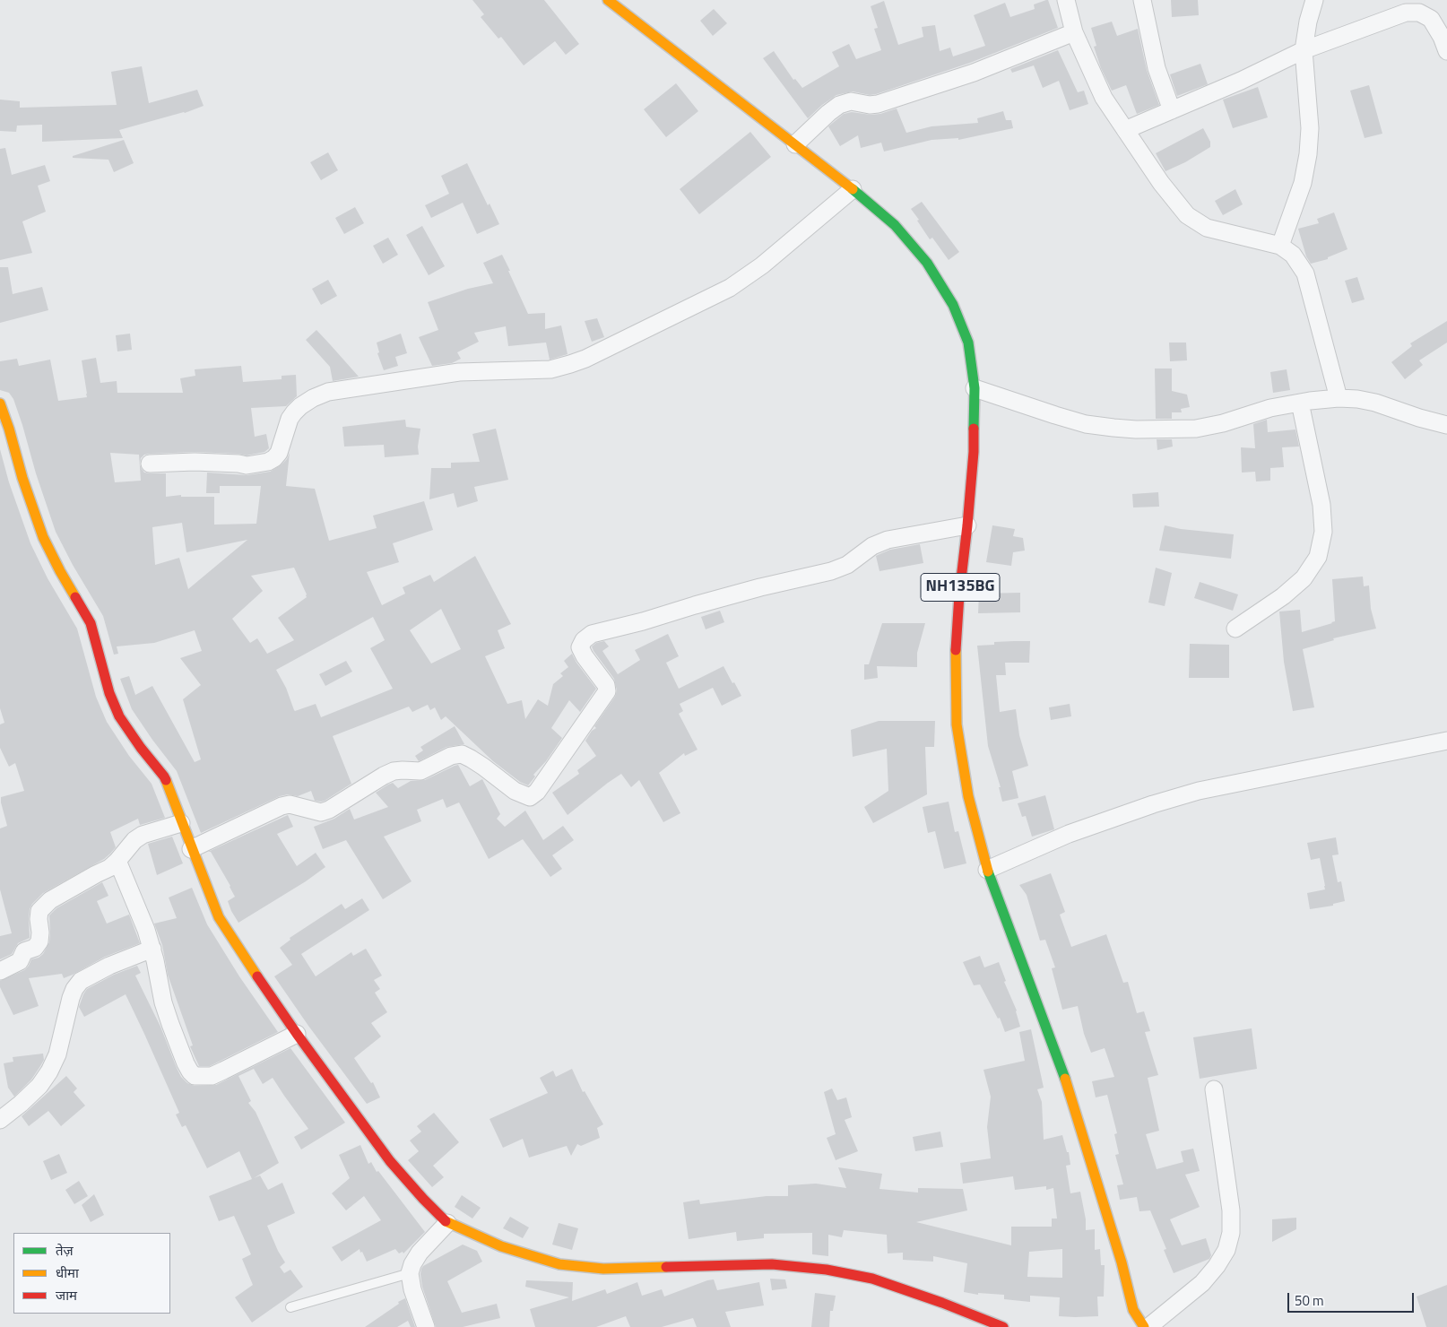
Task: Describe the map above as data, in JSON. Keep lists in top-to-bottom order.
{
  "streets": {
    "main road": ["NH135BG"]
  },
  "legend": ["तेज़", "धीमा", "जाम"],
  "scale_bar": "50 m"
}
